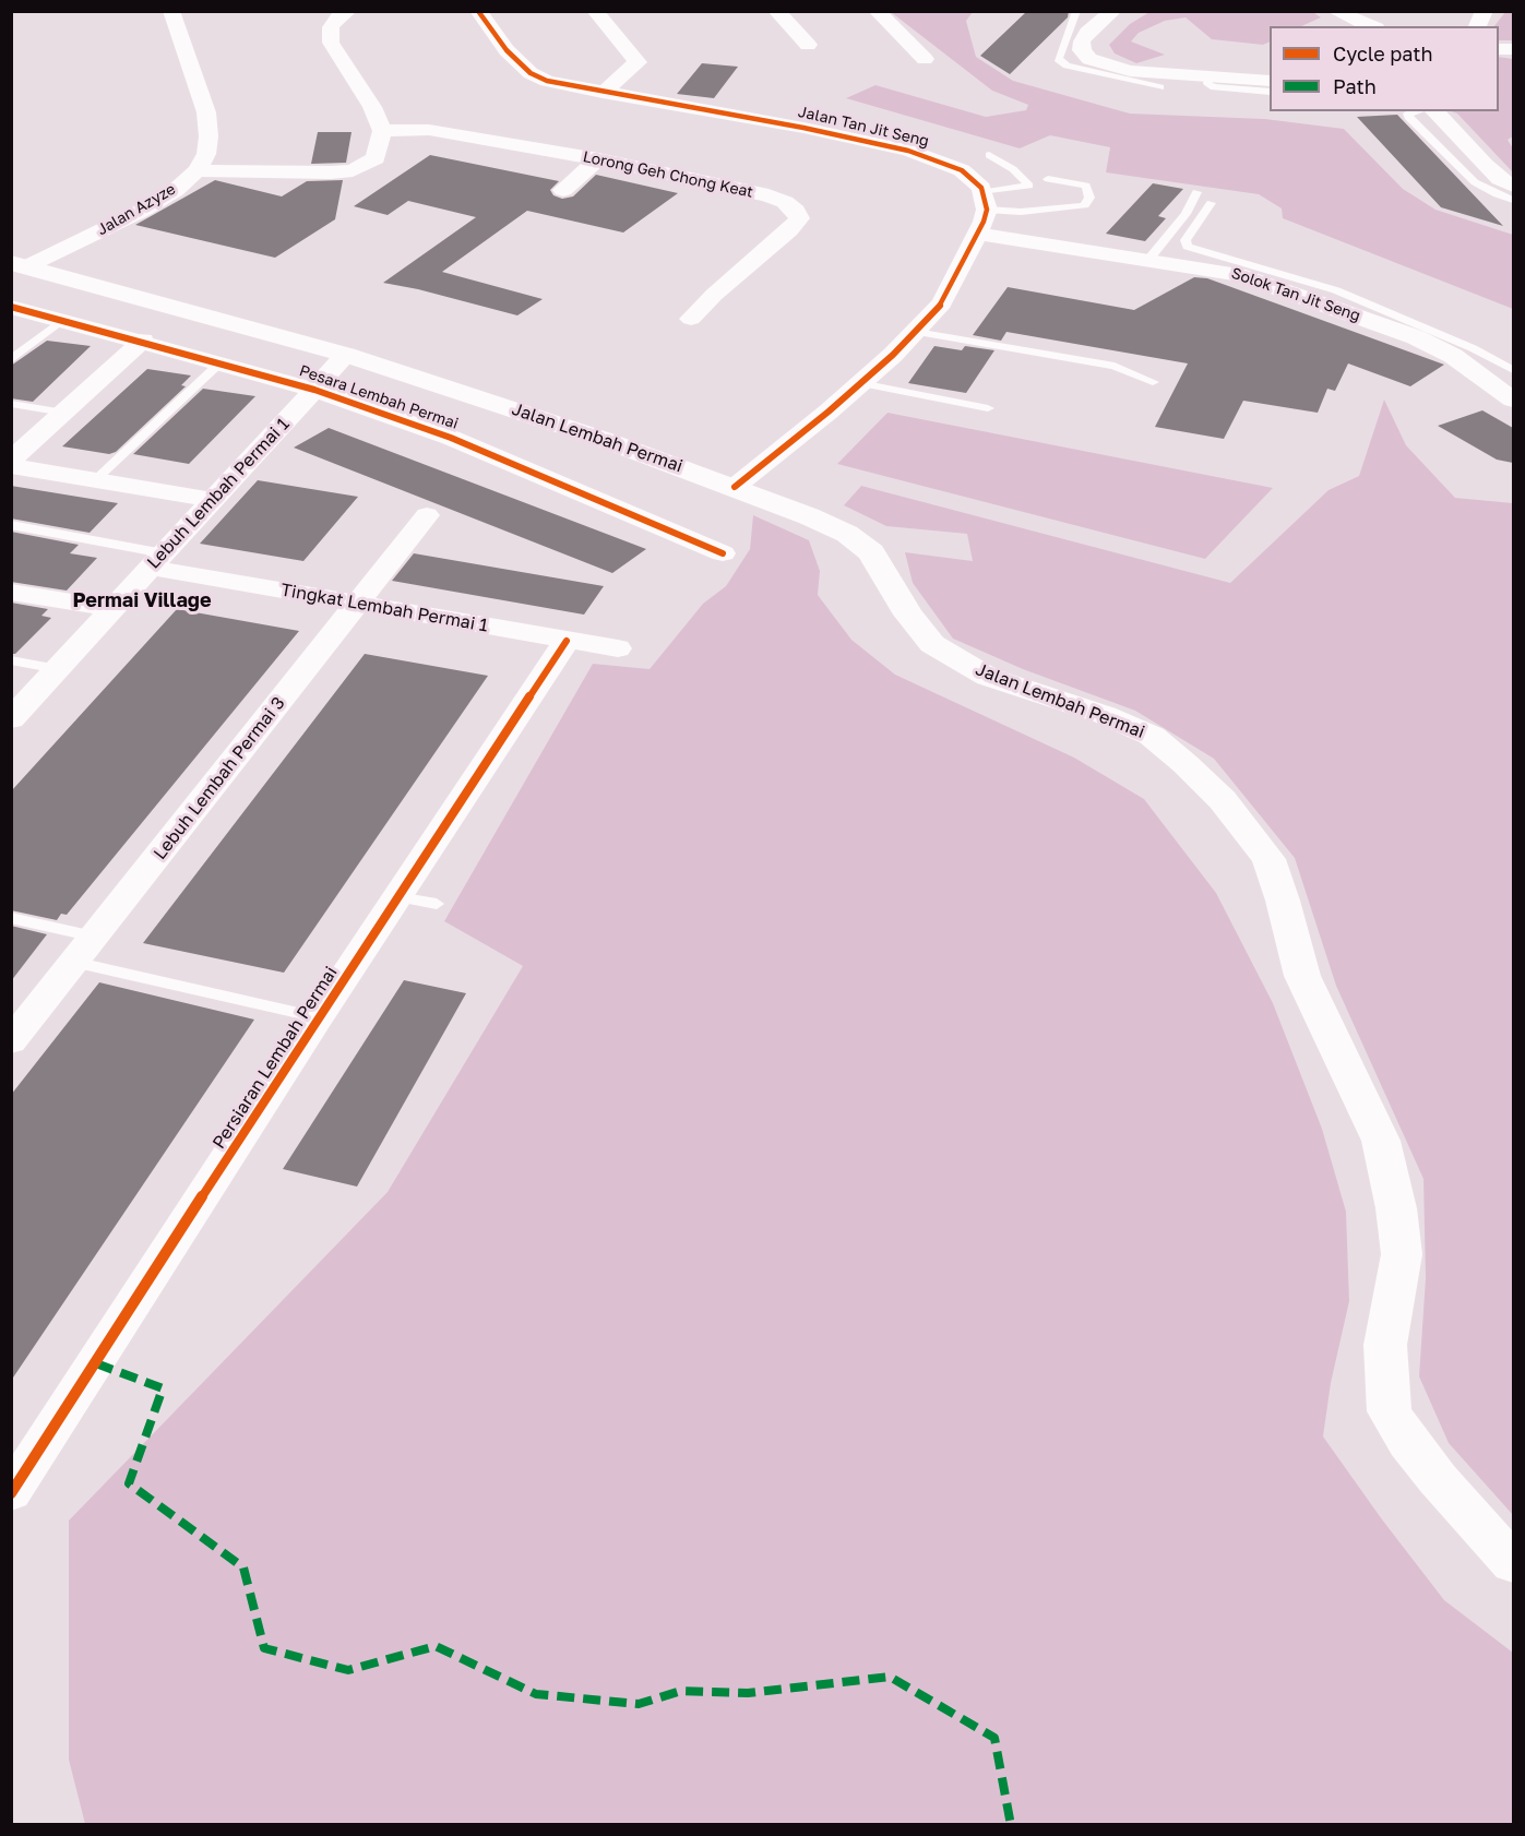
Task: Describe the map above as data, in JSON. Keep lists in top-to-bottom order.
{
  "streets": {
    "main road": ["Jalan Lembah Permai"],
    "street": [
      "Jalan Tan Jit Seng",
      "Lorong Geh Chong Keat",
      "Jalan Azyze",
      "Solok Tan Jit Seng",
      "Pesara Lembah Permai",
      "Lebuh Lembah Permai 1",
      "Tingkat Lembah Permai 1",
      "Lebuh Lembah Permai 3",
      "Persiaran Lembah Permai"
    ]
  },
  "crossings": [
    ["Jalan Azyze", "Jalan Lembah Permai"],
    ["Pesara Lembah Permai", "Lebuh Lembah Permai 1"],
    ["Jalan Lembah Permai", "Lebuh Lembah Permai 1"],
    ["Lebuh Lembah Permai 1", "Tingkat Lembah Permai 1"],
    ["Tingkat Lembah Permai 1", "Lebuh Lembah Permai 3"],
    ["Tingkat Lembah Permai 1", "Persiaran Lembah Permai"]
  ],
  "districts": ["Permai Village"],
  "legend": ["Cycle path", "Path"]
}
